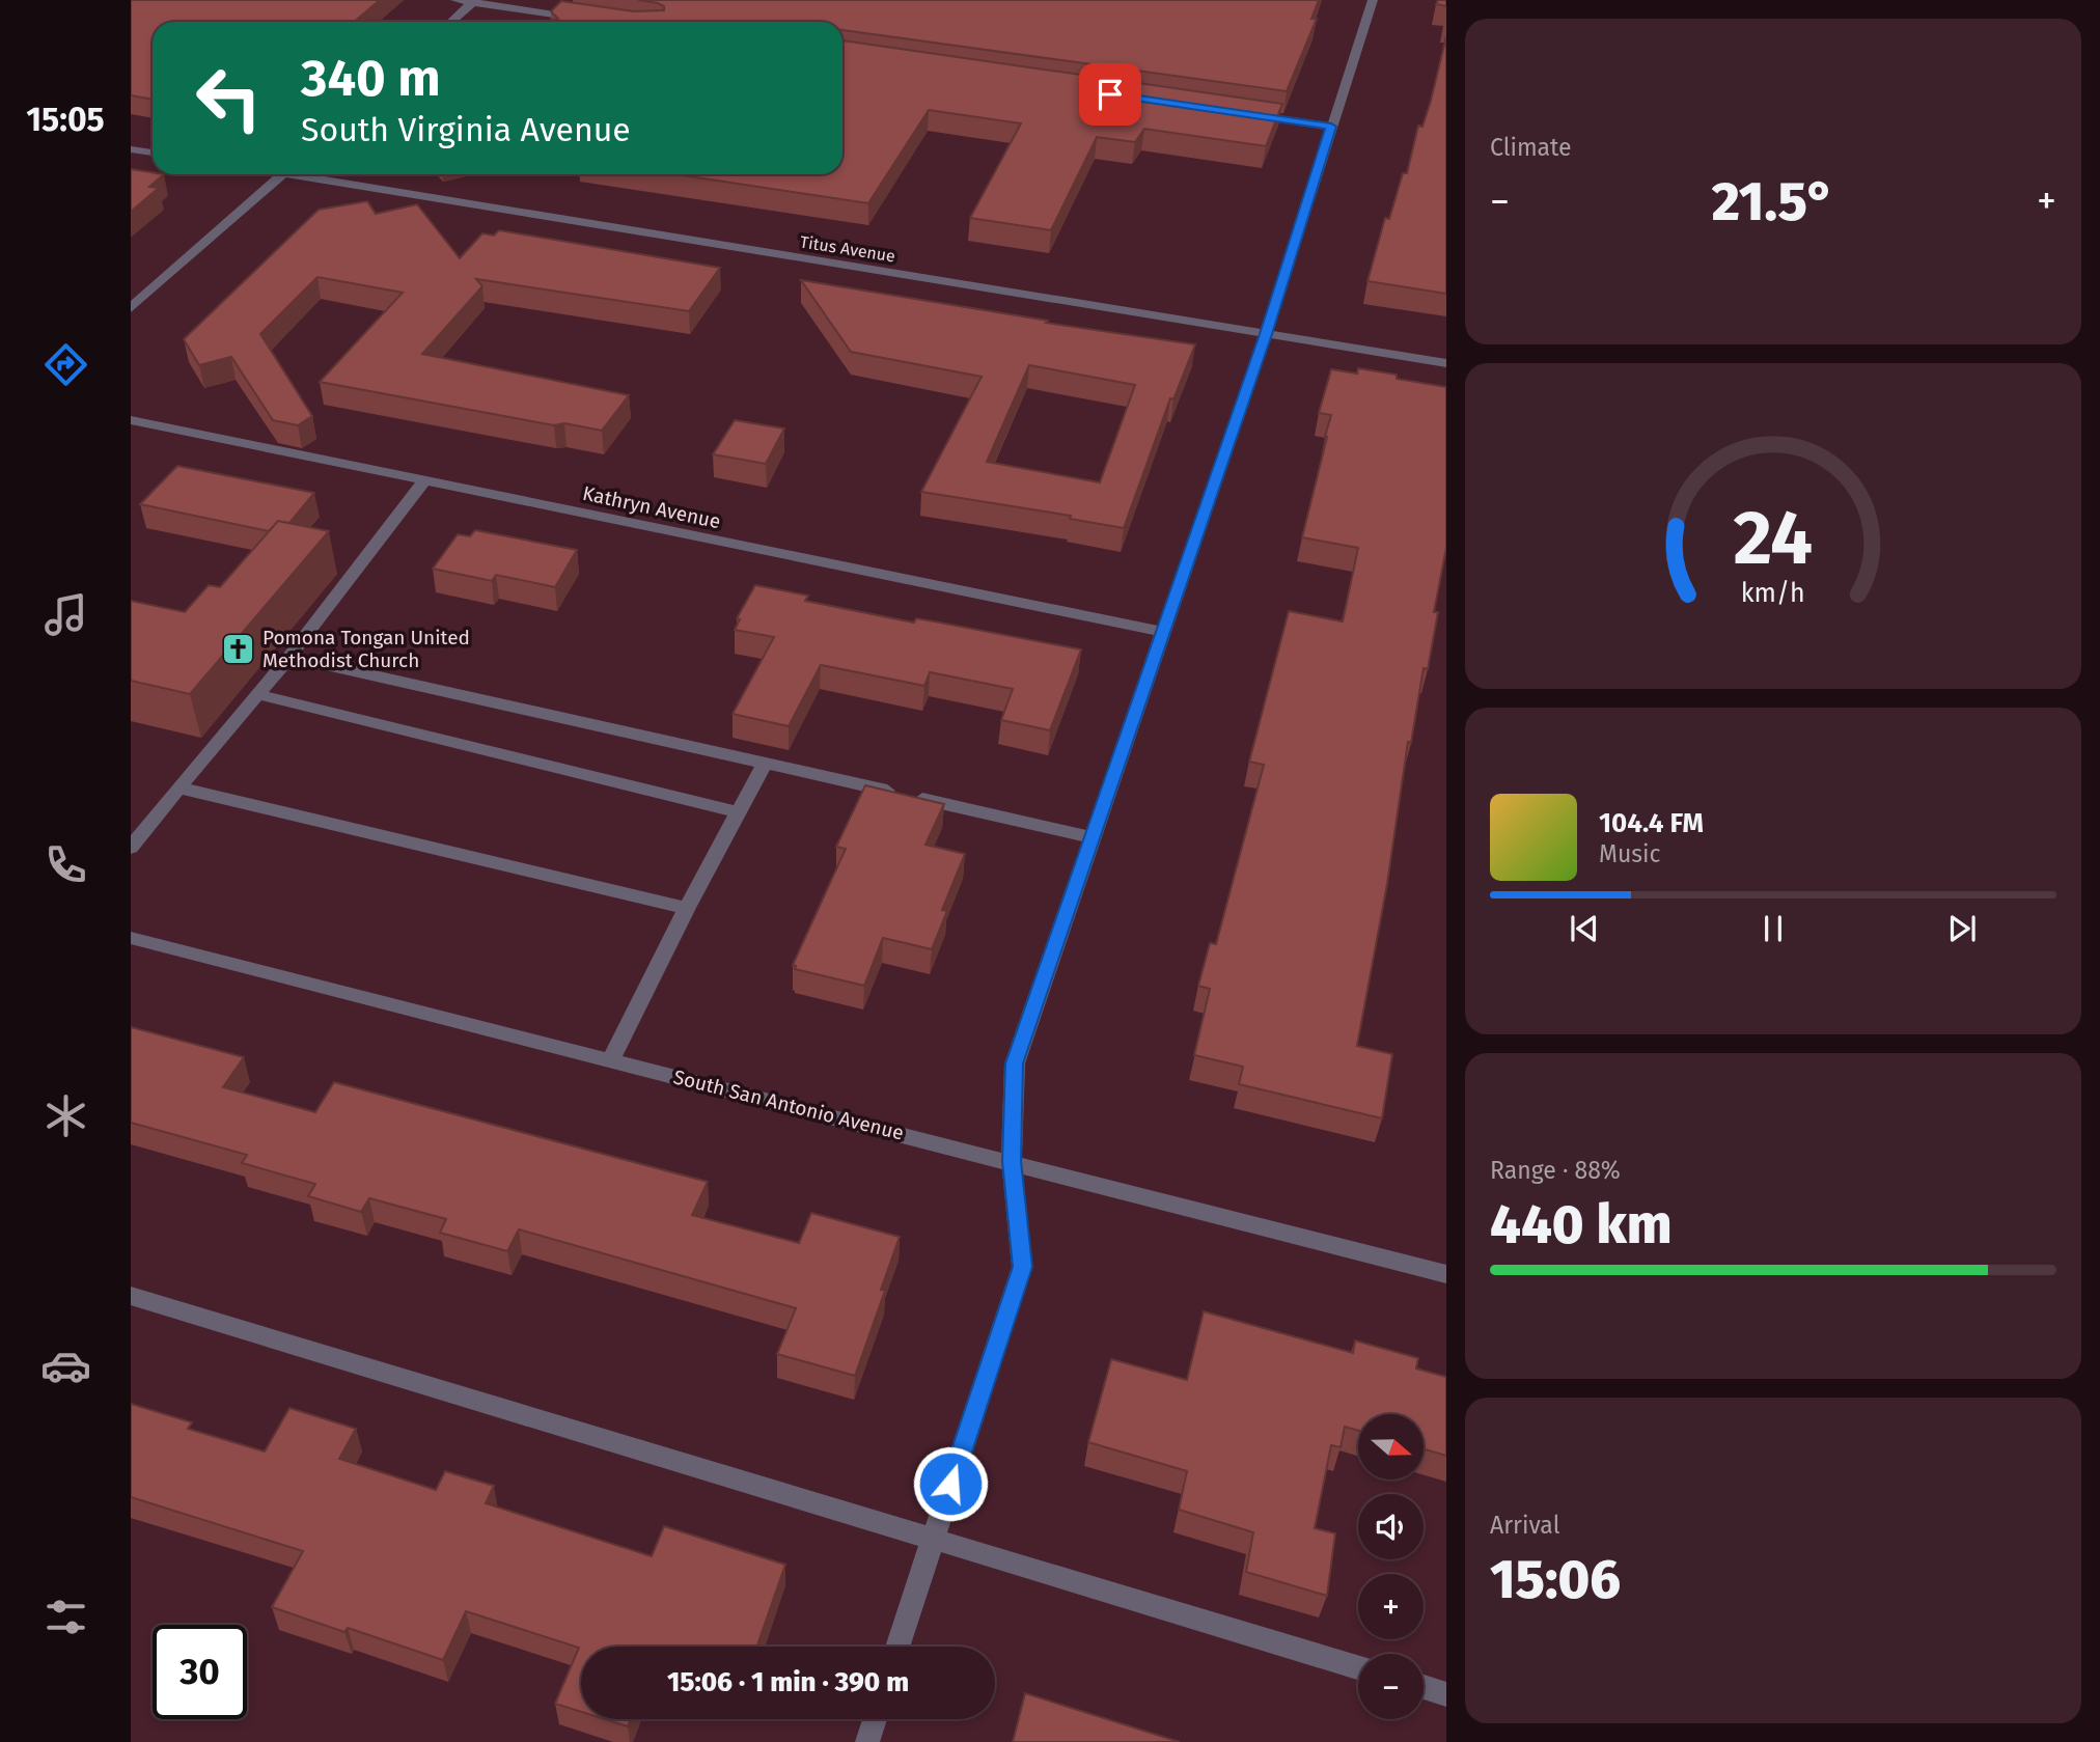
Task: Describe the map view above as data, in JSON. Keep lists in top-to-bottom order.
{
  "streets": {
    "street": ["Titus Avenue", "Kathryn Avenue", "South San Antonio Avenue"]
  },
  "places": {
    "church": ["Pomona Tongan United Methodist Church"]
  },
  "north": "right",
  "page": {
    "tabs": "15:05",
    "tile": [
      "Climate",
      ["Range · 88%", "440 km"],
      ["Arrival", "15:06"]
    ],
    "turn": ["340 m", "South Virginia Avenue"],
    "heat": ["−", "21.5°", "+"],
    "song": ["104.4 FM", "Music"],
    "map_buttons": ["+", "−"],
    "limit": "30",
    "trip": "15:06 · 1 min · 390 m",
    "gauge": ["24", "km/h"]
  }
}
